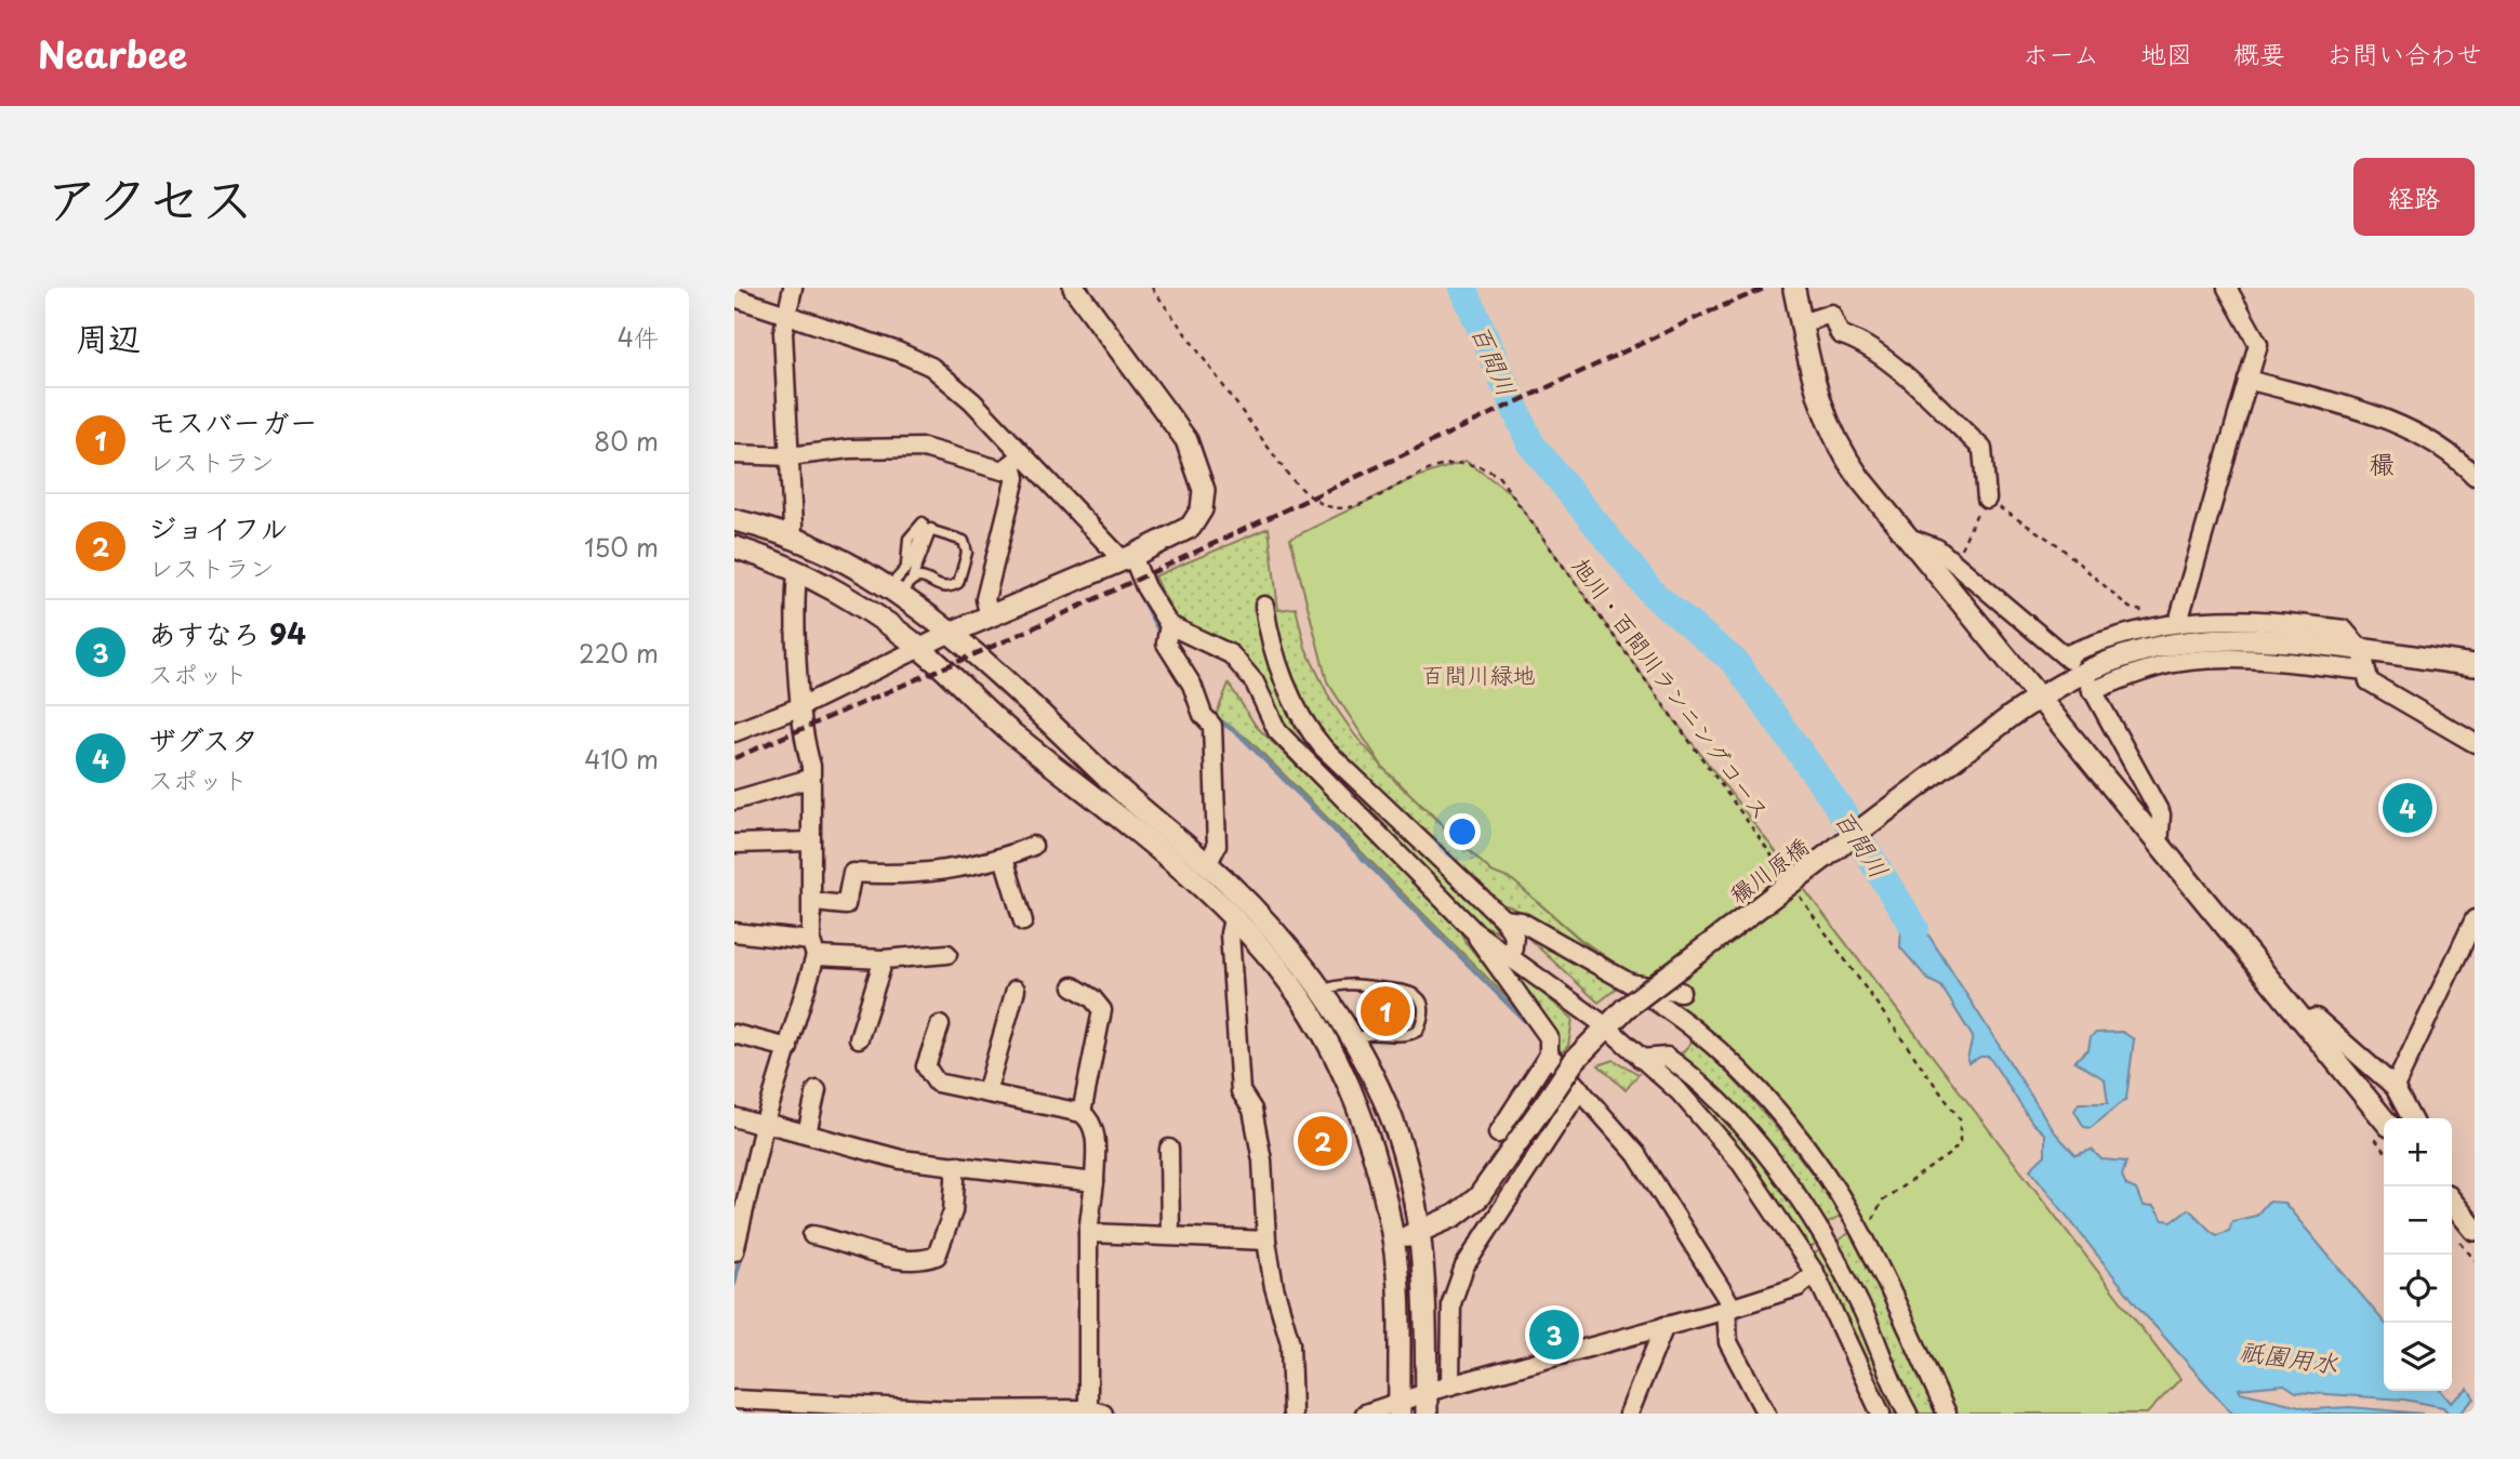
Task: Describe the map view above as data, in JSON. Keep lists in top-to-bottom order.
{
  "streets": {
    "street": ["穝川原橋"],
    "path": ["旭川・百間川ランニングコース"]
  },
  "districts": ["穝"],
  "water": ["百間川", "祇園用水"],
  "parks": ["百間川緑地"],
  "page": {
    "header": "Nearbee",
    "nav": [
      "ホーム",
      "地図",
      "概要",
      "お問い合わせ"
    ],
    "title": "アクセス",
    "buttons": "経路",
    "heading": ["周辺", "4件"],
    "list": [
      {
        "mark": "1",
        "name": "モスバーガー",
        "note": "レストラン",
        "value": "80 m"
      },
      {
        "mark": "2",
        "name": "ジョイフル",
        "note": "レストラン",
        "value": "150 m"
      },
      {
        "mark": "3",
        "name": "あすなろ 94",
        "note": "スポット",
        "value": "220 m"
      },
      {
        "mark": "4",
        "name": "ザグスタ",
        "note": "スポット",
        "value": "410 m"
      }
    ],
    "pins": [
      "4",
      "1",
      "2",
      "3"
    ],
    "map_buttons": ["+", "−"]
  }
}
